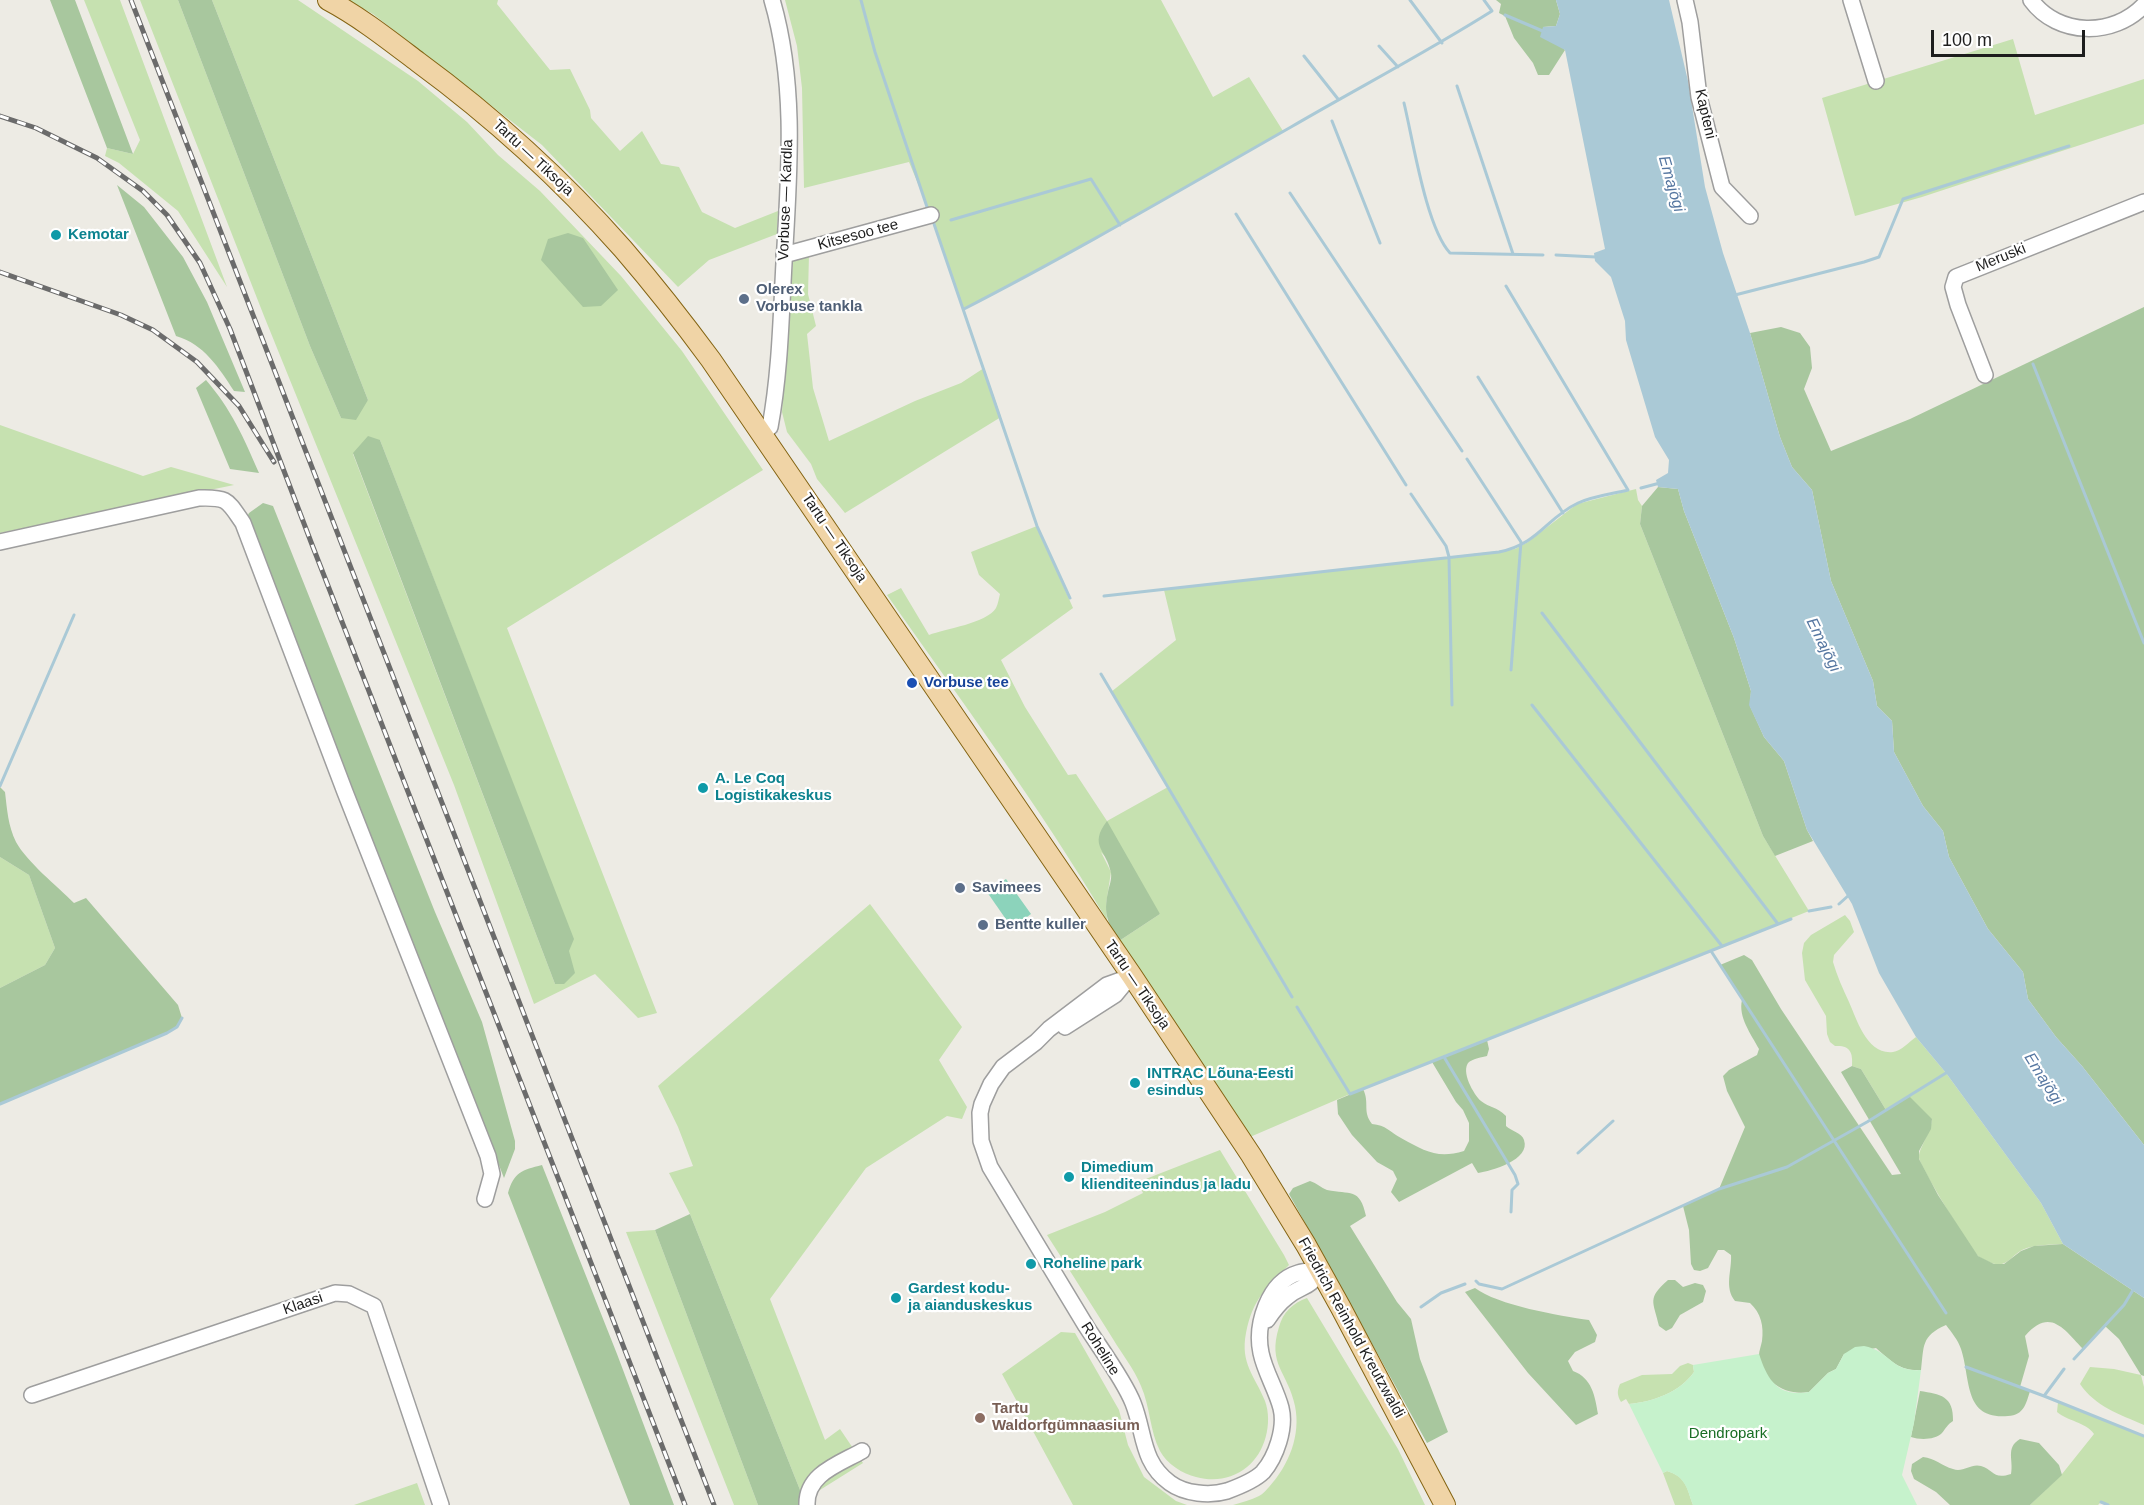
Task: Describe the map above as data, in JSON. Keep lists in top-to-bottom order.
{
  "streets": {
    "main road": ["Tartu — Tiksoja", "Friedrich Reinhold Kreutzwaldi"],
    "street": [
      "Kapteni",
      "Vorbuse — Kardla",
      "Kitsesoo tee",
      "Meruski",
      "Klaasi",
      "Roheline"
    ]
  },
  "crossings": [
    ["Tartu — Tiksoja", "Vorbuse — Kardla"],
    ["Tartu — Tiksoja", "Friedrich Reinhold Kreutzwaldi"],
    ["Tartu — Tiksoja", "Roheline"],
    ["Vorbuse — Kardla", "Kitsesoo tee"],
    ["Friedrich Reinhold Kreutzwaldi", "Roheline"]
  ],
  "water": ["Emajõgi"],
  "parks": ["Dendropark"],
  "places": [
    "Kemotar",
    "Olerex Vorbuse tankla",
    "Vorbuse tee",
    "A. Le Coq Logistikakeskus",
    "Savimees",
    "Bentte kuller",
    "INTRAC Lõuna-Eesti esindus",
    "Dimedium klienditeenindus ja ladu",
    "Roheline park",
    "Gardest kodu- ja aianduskeskus",
    "Tartu Waldorfgümnaasium"
  ],
  "scale_bar": "100 m"
}
